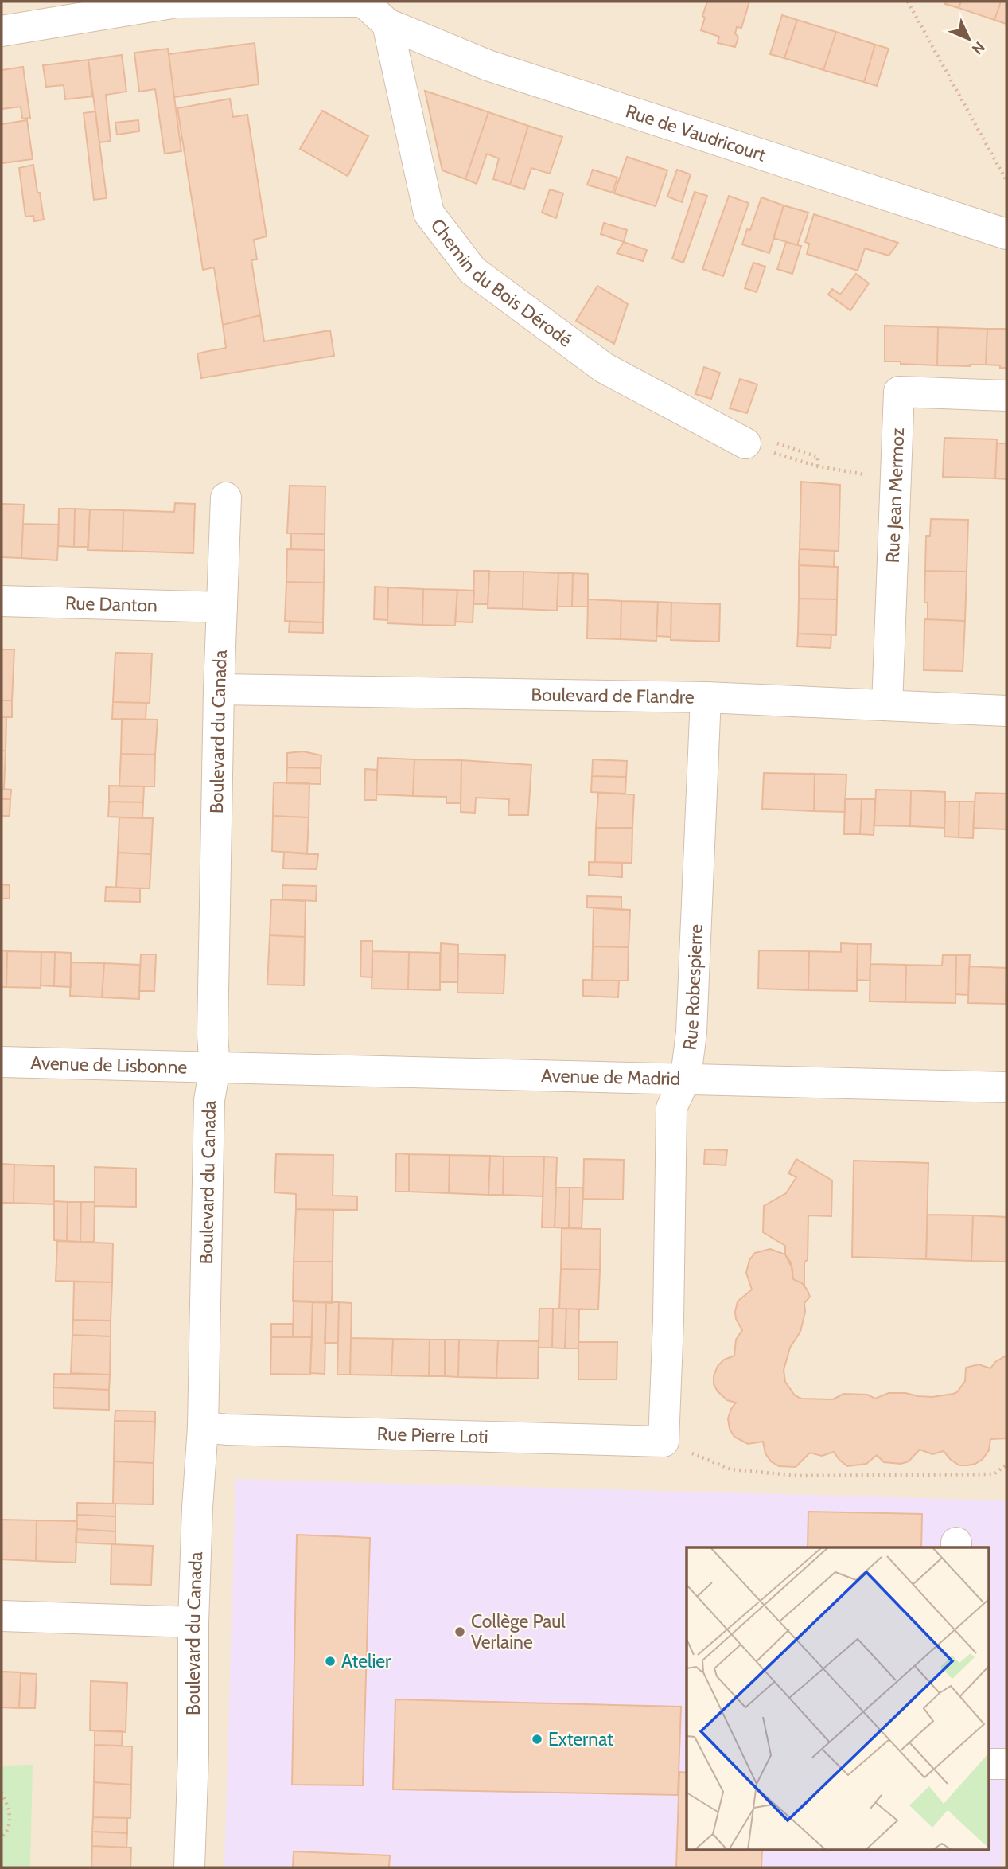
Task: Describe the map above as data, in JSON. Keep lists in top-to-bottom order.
{
  "streets": {
    "street": [
      "Rue de Vaudricourt",
      "Chemin du Bois Dérodé",
      "Rue Jean Mermoz",
      "Rue Danton",
      "Boulevard de Flandre",
      "Boulevard du Canada",
      "Rue Robespierre",
      "Avenue de Lisbonne",
      "Avenue de Madrid",
      "Rue Pierre Loti"
    ]
  },
  "crossings": [
    ["Rue de Vaudricourt", "Chemin du Bois Dérodé"],
    ["Rue Jean Mermoz", "Boulevard de Flandre"],
    ["Rue Danton", "Boulevard du Canada"],
    ["Boulevard de Flandre", "Boulevard du Canada"],
    ["Boulevard de Flandre", "Rue Robespierre"],
    ["Boulevard du Canada", "Avenue de Lisbonne"],
    ["Boulevard du Canada", "Avenue de Madrid"],
    ["Boulevard du Canada", "Rue Pierre Loti"],
    ["Rue Robespierre", "Avenue de Madrid"],
    ["Rue Robespierre", "Rue Pierre Loti"],
    ["Avenue de Lisbonne", "Avenue de Madrid"]
  ],
  "places": ["Collège Paul Verlaine", "Atelier", "Externat"],
  "north": "bottom right"
}
